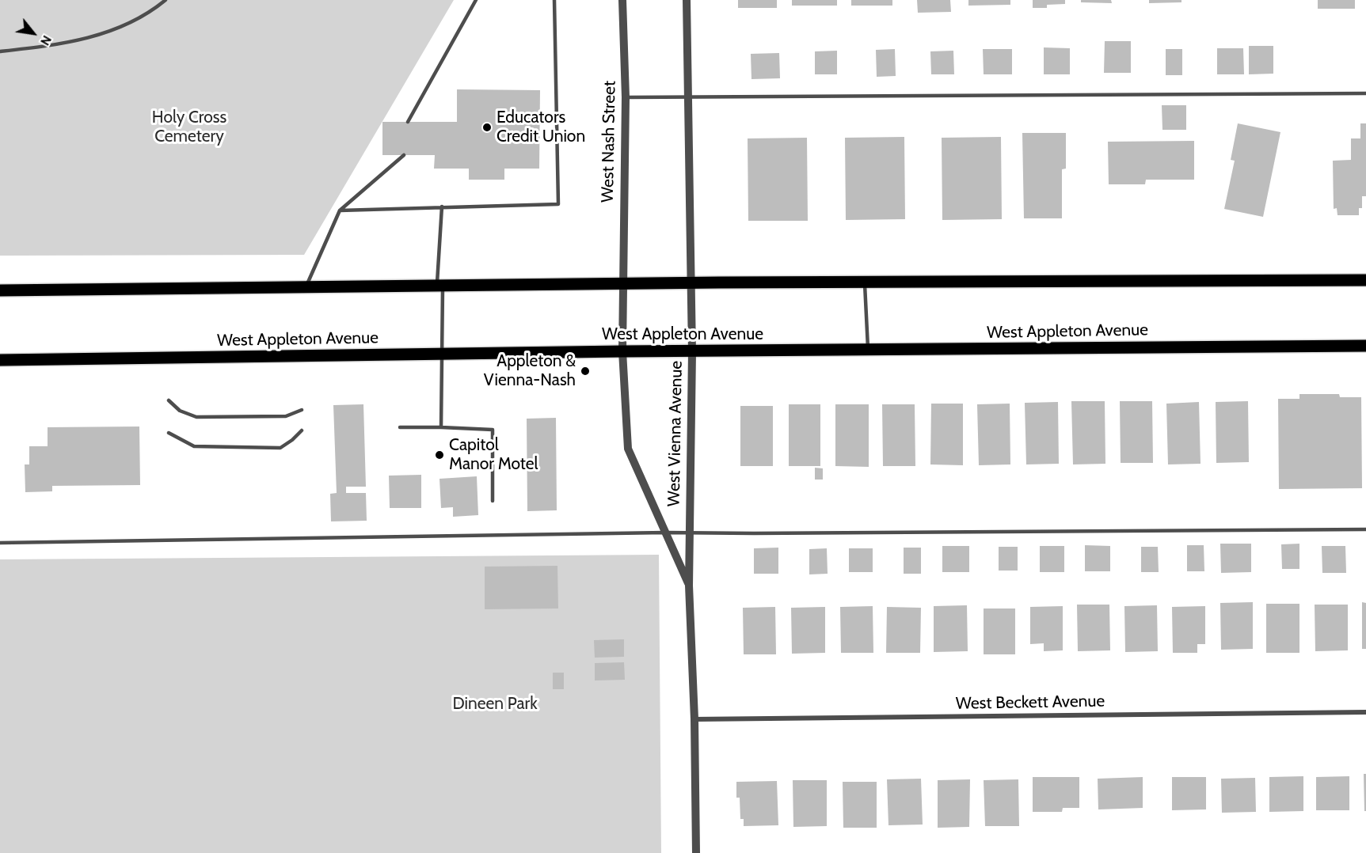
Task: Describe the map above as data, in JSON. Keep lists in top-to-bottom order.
{
  "streets": {
    "main road": ["West Appleton Avenue"],
    "street": ["West Nash Street", "West Vienna Avenue", "West Beckett Avenue"]
  },
  "crossings": [
    ["West Nash Street", "West Vienna Avenue"],
    ["West Appleton Avenue", "West Vienna Avenue"],
    ["West Vienna Avenue", "West Beckett Avenue"]
  ],
  "parks": ["Holy Cross Cemetery", "Dineen Park"],
  "places": ["Educators Credit Union", "Appleton & Vienna-Nash", "Capitol Manor Motel"],
  "north": "bottom right"
}
